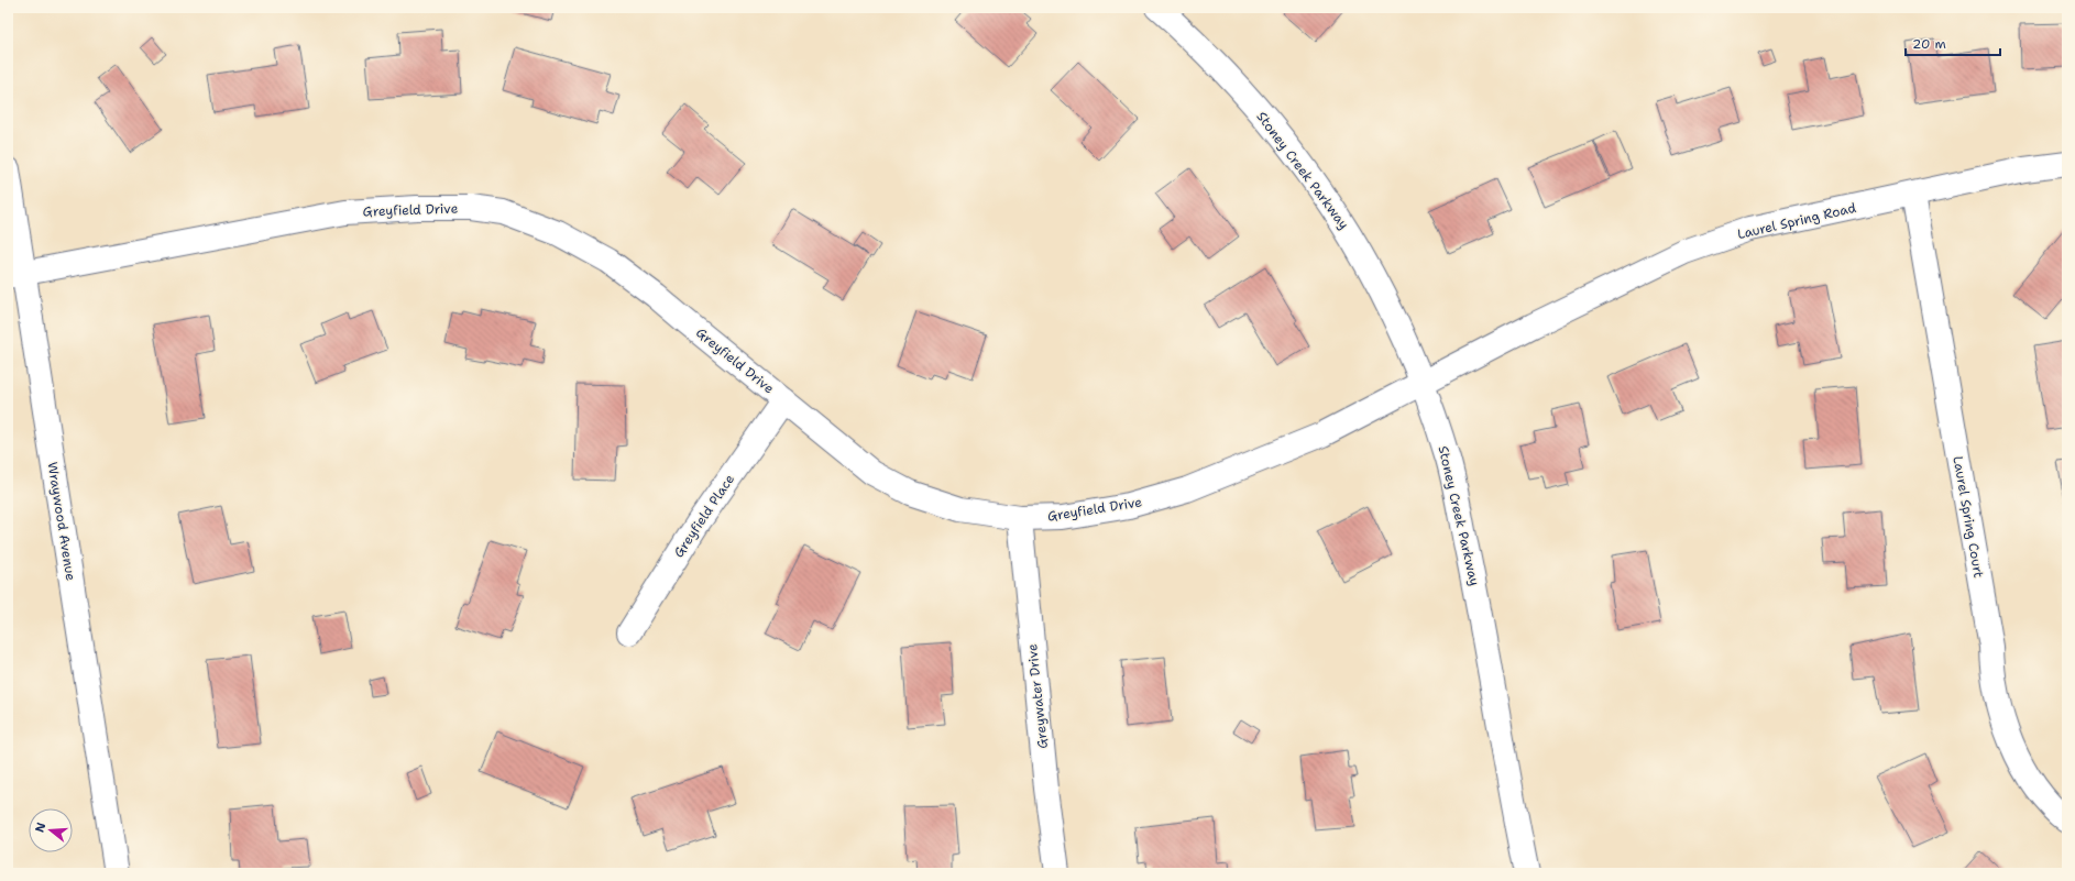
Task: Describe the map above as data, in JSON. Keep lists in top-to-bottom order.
{
  "streets": {
    "street": [
      "Stoney Creek Parkway",
      "Greyfield Drive",
      "Laurel Spring Road",
      "Greyfield Place",
      "Laurel Spring Court",
      "Wraywood Avenue",
      "Greywater Drive"
    ]
  },
  "crossings": [
    ["Stoney Creek Parkway", "Greyfield Drive"],
    ["Stoney Creek Parkway", "Laurel Spring Road"],
    ["Greyfield Drive", "Laurel Spring Road"],
    ["Greyfield Drive", "Greyfield Place"],
    ["Greyfield Drive", "Wraywood Avenue"],
    ["Greyfield Drive", "Greywater Drive"],
    ["Laurel Spring Road", "Laurel Spring Court"]
  ],
  "scale_bar": "20 m",
  "north": "left"
}
